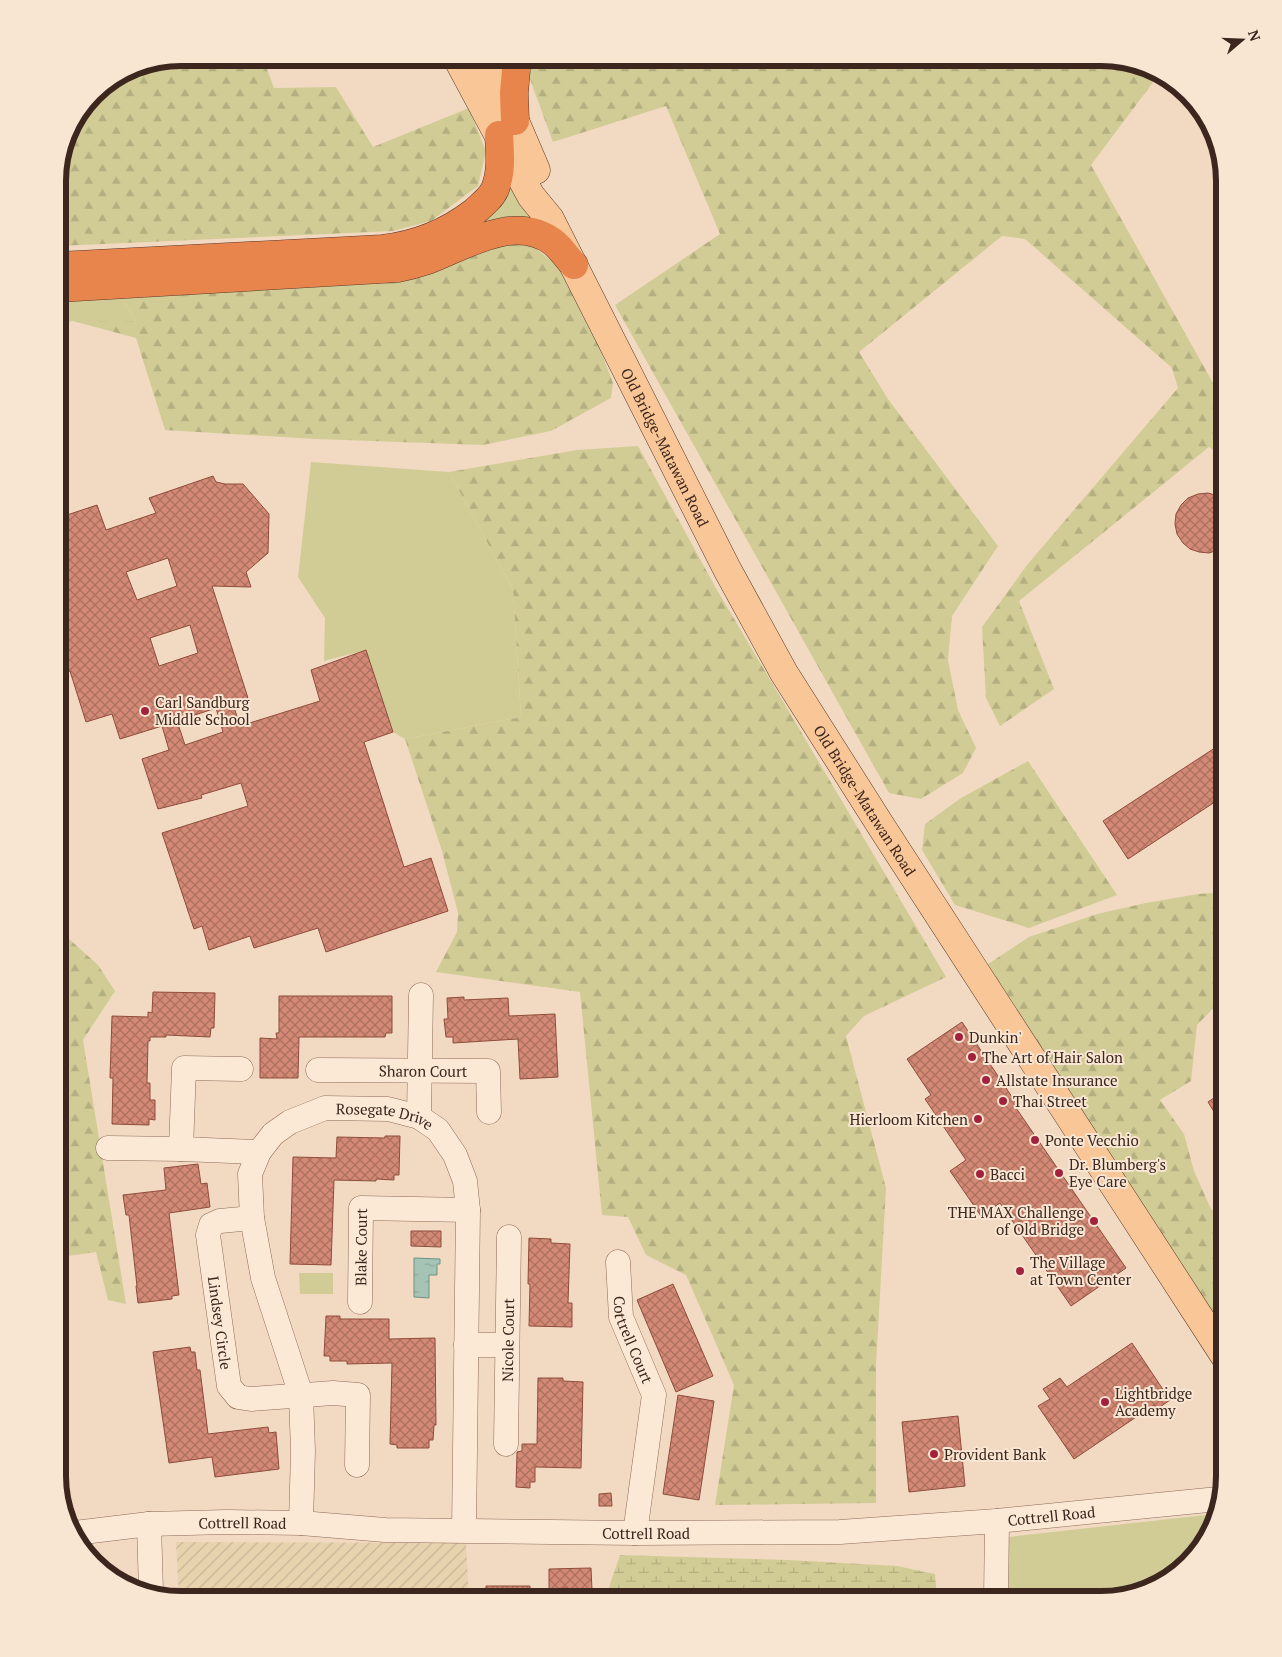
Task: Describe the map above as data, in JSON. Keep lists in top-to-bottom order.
{
  "streets": {
    "main road": ["Old Bridge-Matawan Road"],
    "street": [
      "Sharon Court",
      "Rosegate Drive",
      "Blake Court",
      "Lindsey Circle",
      "Cottrell Court",
      "Nicole Court",
      "Cottrell Road"
    ]
  },
  "crossings": [
    ["Rosegate Drive", "Blake Court"],
    ["Rosegate Drive", "Lindsey Circle"],
    ["Rosegate Drive", "Cottrell Road"],
    ["Cottrell Court", "Cottrell Road"]
  ],
  "places": [
    "Carl Sandburg Middle School",
    "Dunkin'",
    "The Art of Hair Salon",
    "Allstate Insurance",
    "Thai Street",
    "Hierloom Kitchen",
    "Ponte Vecchio",
    "Dr. Blumberg's Eye Care",
    "Bacci",
    "THE MAX Challenge of Old Bridge",
    "The Village at Town Center",
    "Lightbridge Academy",
    "Provident Bank"
  ],
  "north": "right"
}
